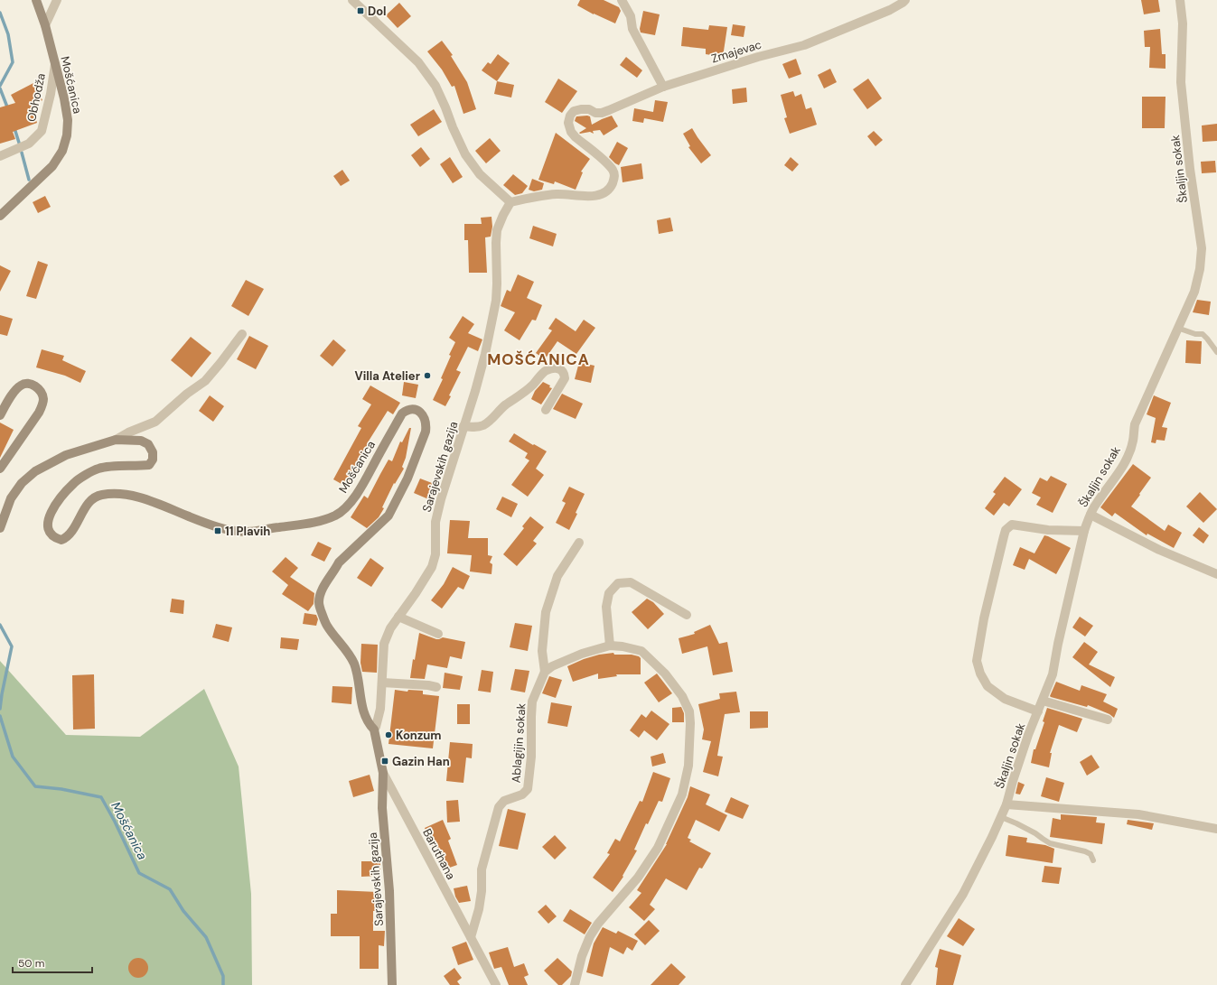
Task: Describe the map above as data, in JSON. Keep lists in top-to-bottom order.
{
  "streets": {
    "main road": ["Mošćanica", "Sarajevskih gazija", "Baruthana"],
    "street": [
      "Zmajevac",
      "Obhodža",
      "Škaljin sokak",
      "Ablagijin sokak"
    ]
  },
  "crossings": [
    ["Mošćanica", "Obhodža"],
    ["Mošćanica", "Sarajevskih gazija"],
    ["Mošćanica", "Baruthana"],
    ["Sarajevskih gazija", "Baruthana"],
    ["Ablagijin sokak", "Baruthana"]
  ],
  "districts": ["MOŠĆANICA"],
  "water": ["Mošćanica"],
  "places": {
    "transit": ["Dol", "11 Plavih", "Gazin Han"],
    "other": ["Villa Atelier", "Konzum"]
  },
  "scale_bar": "50 m"
}
